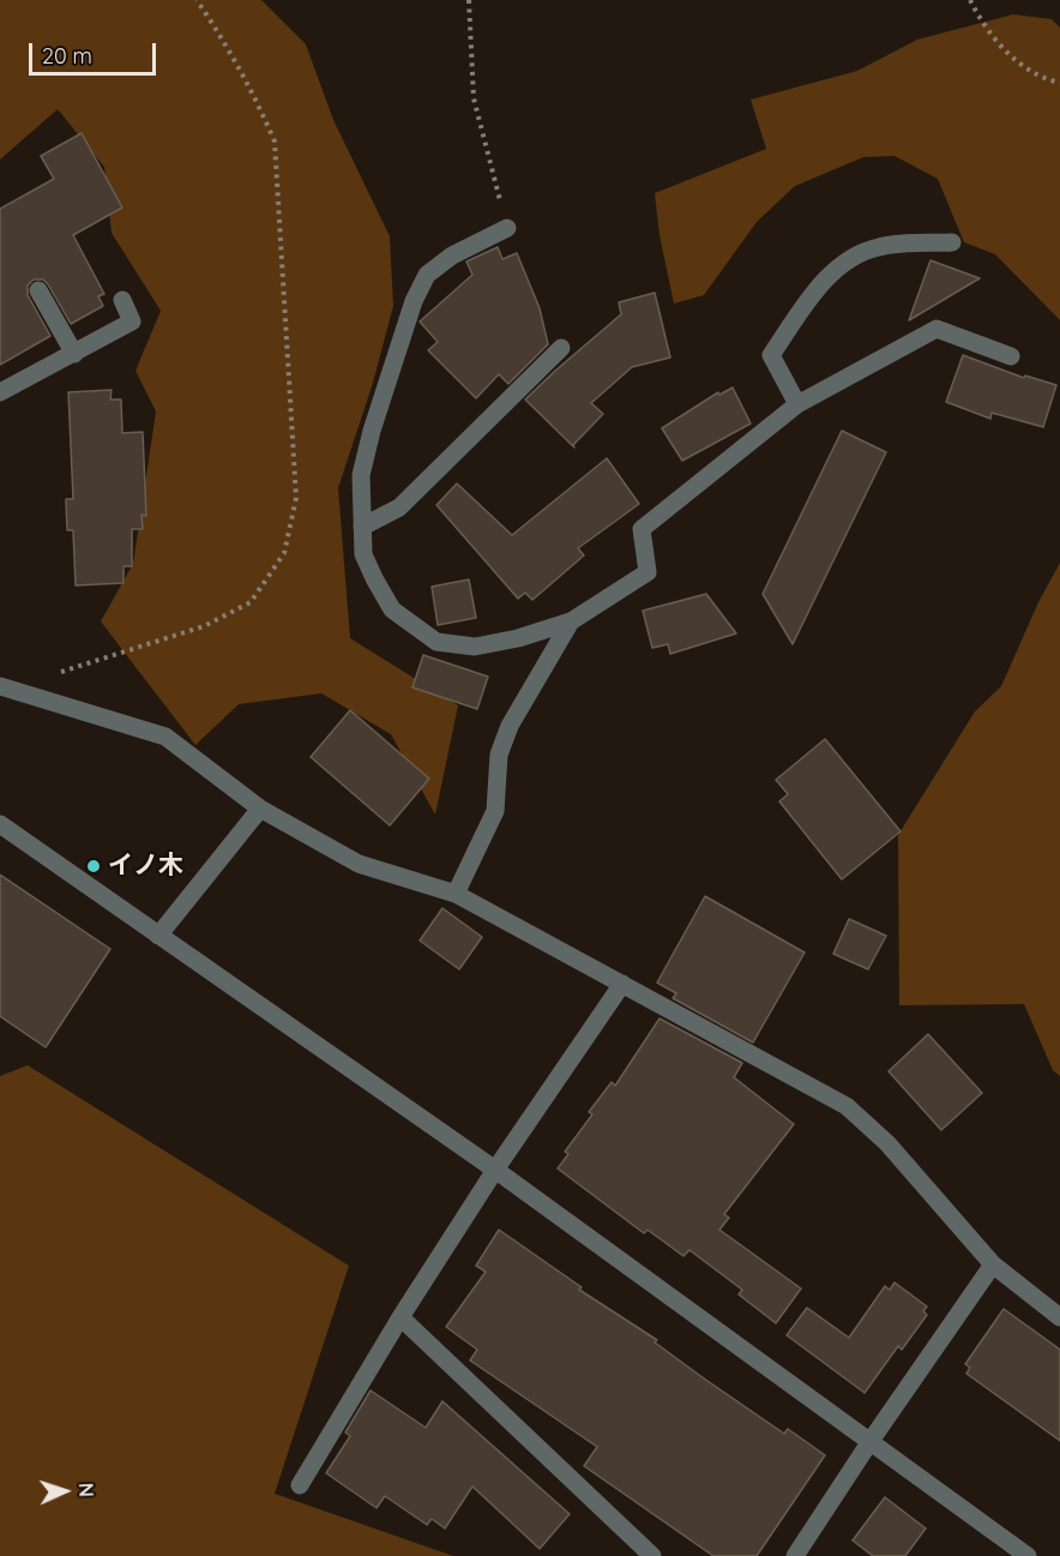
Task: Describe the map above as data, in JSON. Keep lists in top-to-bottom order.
{
  "places": ["イノ木"],
  "scale_bar": "20 m",
  "north": "right"
}
